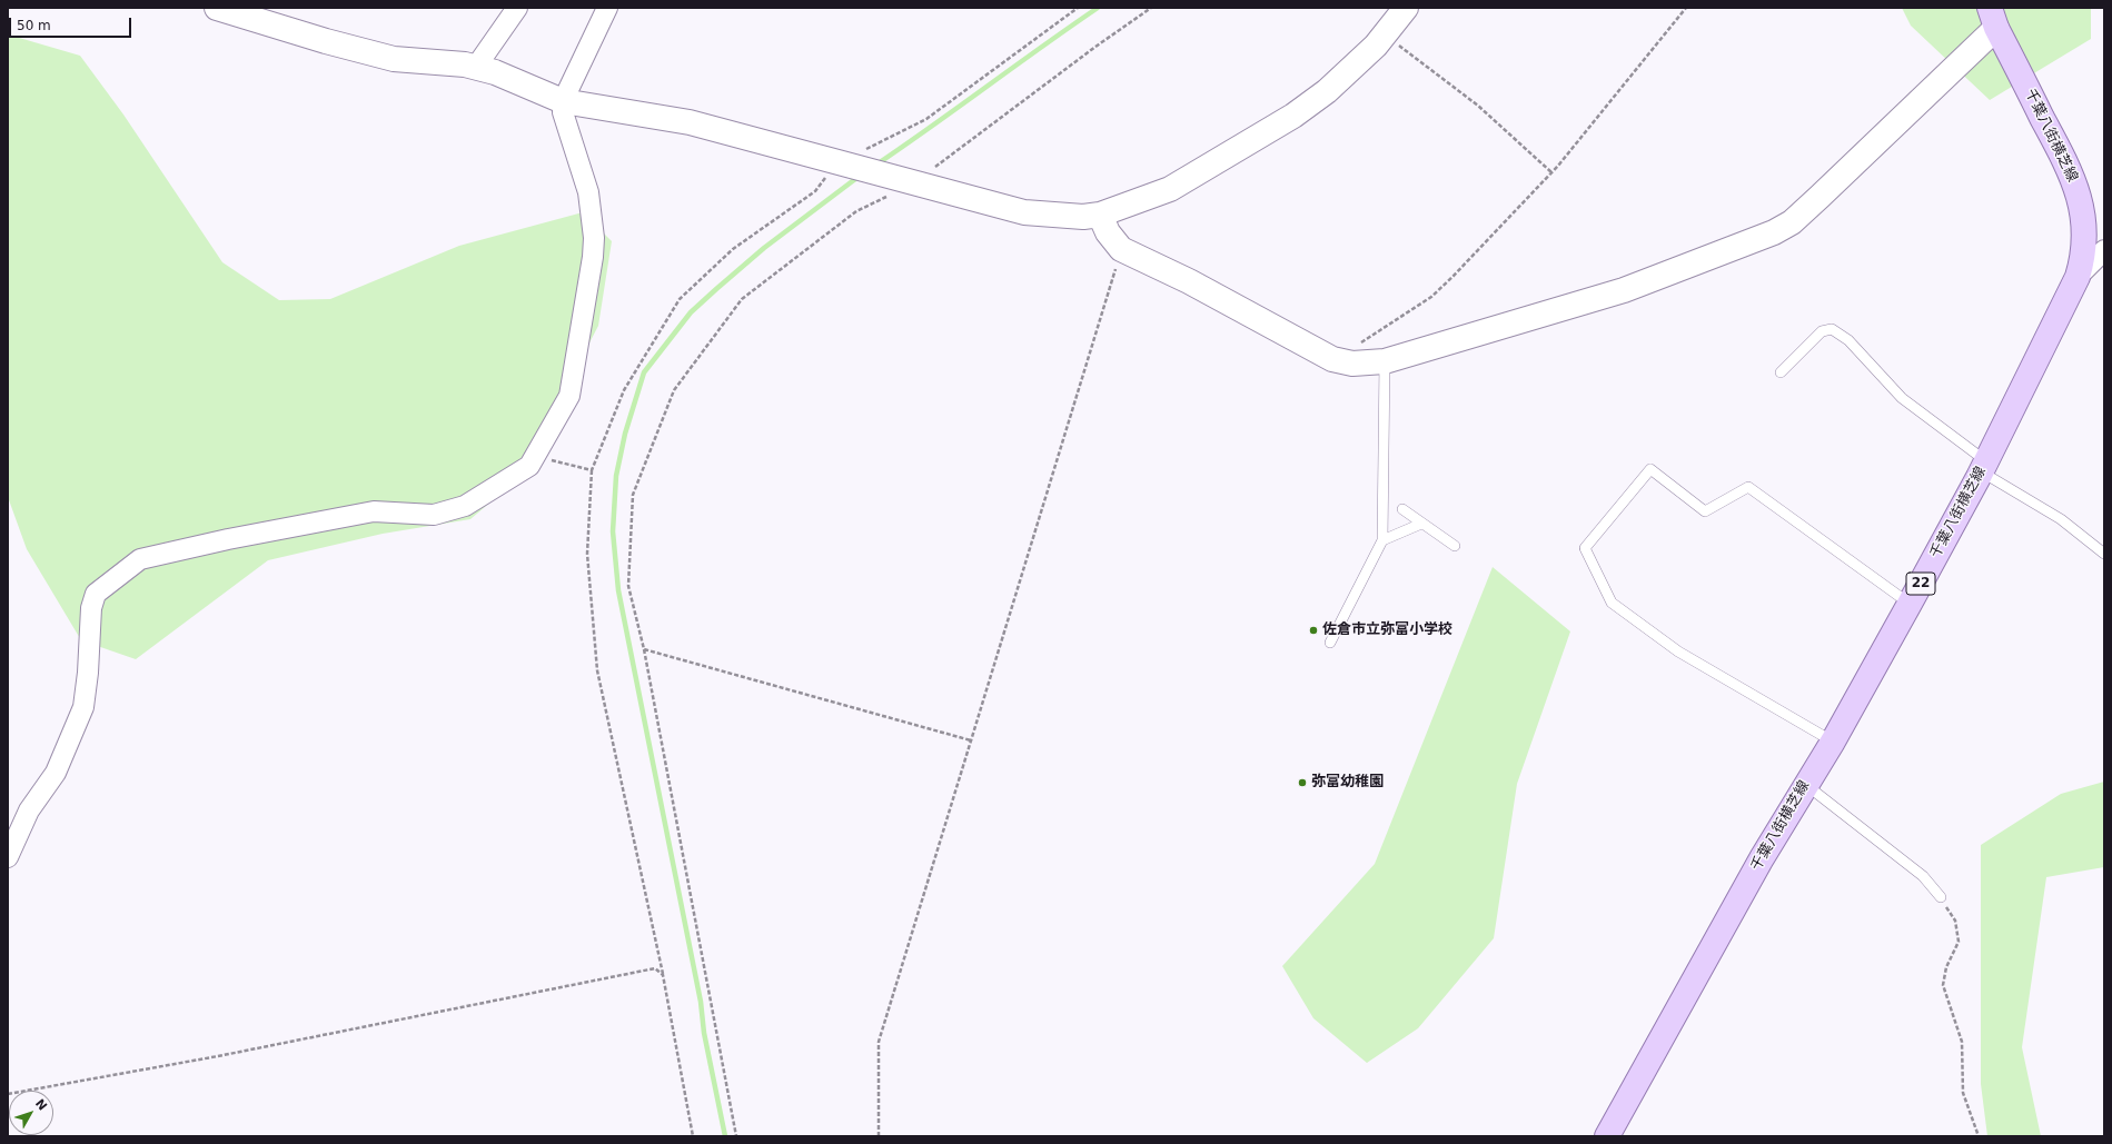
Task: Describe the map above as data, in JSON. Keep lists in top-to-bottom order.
{
  "streets": {
    "main road": ["千葉八街横芝線", "22"]
  },
  "places": ["佐倉市立弥富小学校", "弥富幼稚園"],
  "scale_bar": "50 m",
  "north": "top right"
}
